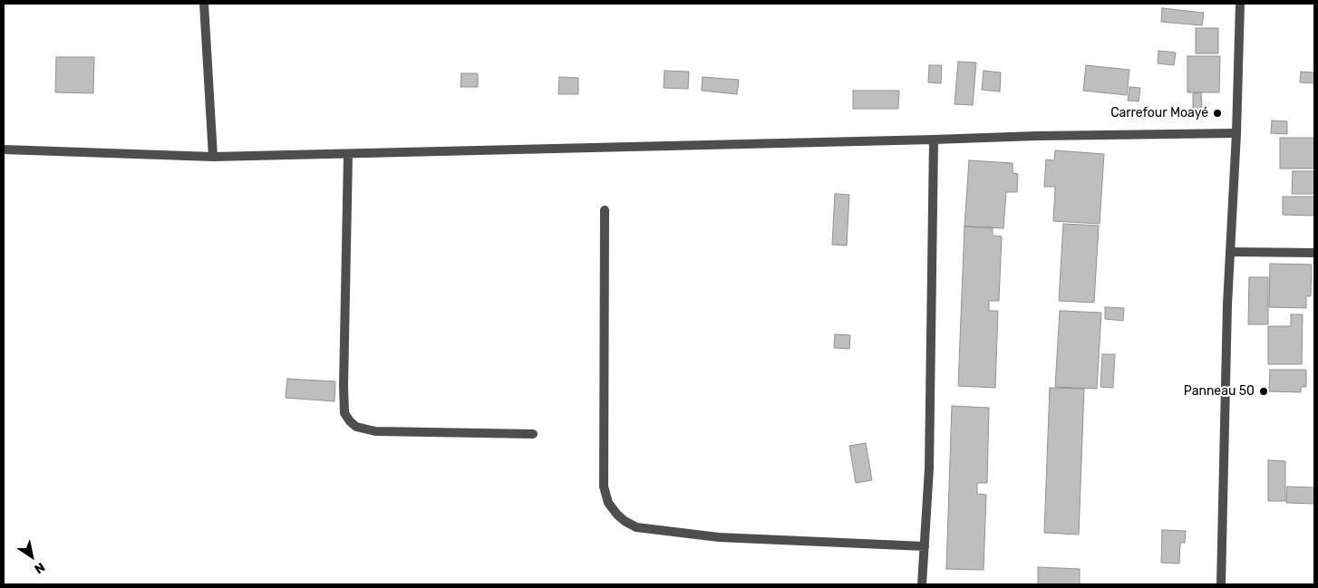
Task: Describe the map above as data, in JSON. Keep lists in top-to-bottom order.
{
  "places": ["Carrefour Moayé", "Panneau 50"],
  "north": "bottom right"
}
